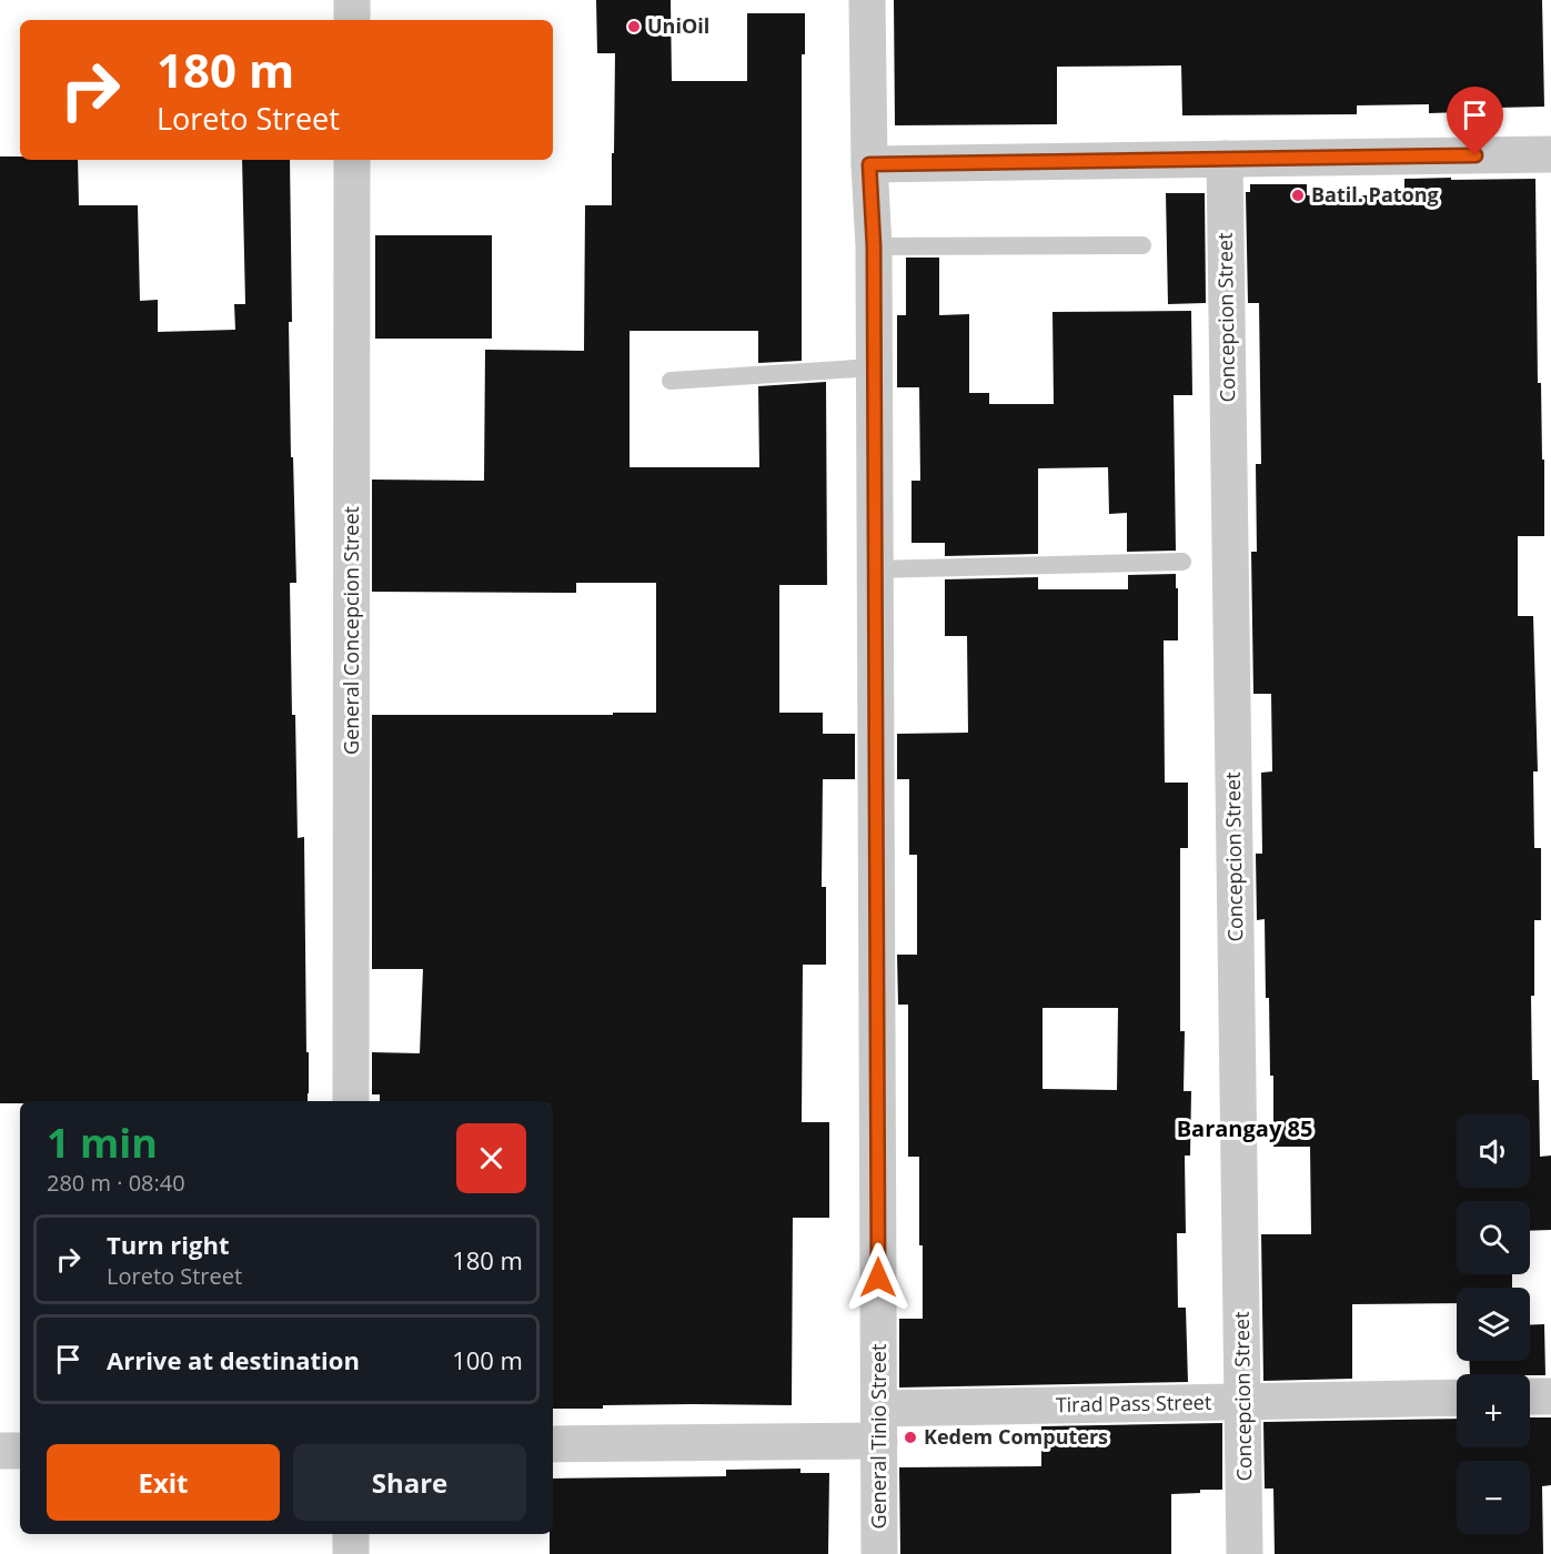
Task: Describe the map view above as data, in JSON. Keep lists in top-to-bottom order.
{
  "streets": {
    "street": [
      "Concepcion Street",
      "General Concepcion Street",
      "Tirad Pass Street",
      "General Tinio Street"
    ]
  },
  "crossings": [
    ["Concepcion Street", "Tirad Pass Street"],
    ["Tirad Pass Street", "General Tinio Street"]
  ],
  "districts": ["Barangay 85"],
  "places": ["UniOil", "Batil. Patong", "Kedem Computers"],
  "page": {
    "turn": ["180 m", "Loreto Street"],
    "heading": ["1 min", "280 m · 08:40"],
    "map_buttons": ["+", "−"],
    "list": [
      {
        "name": "Turn right",
        "note": "Loreto Street",
        "value": "180 m"
      },
      {
        "name": "Arrive at destination",
        "value": "100 m"
      }
    ],
    "buttons": ["Exit", "Share"]
  }
}
